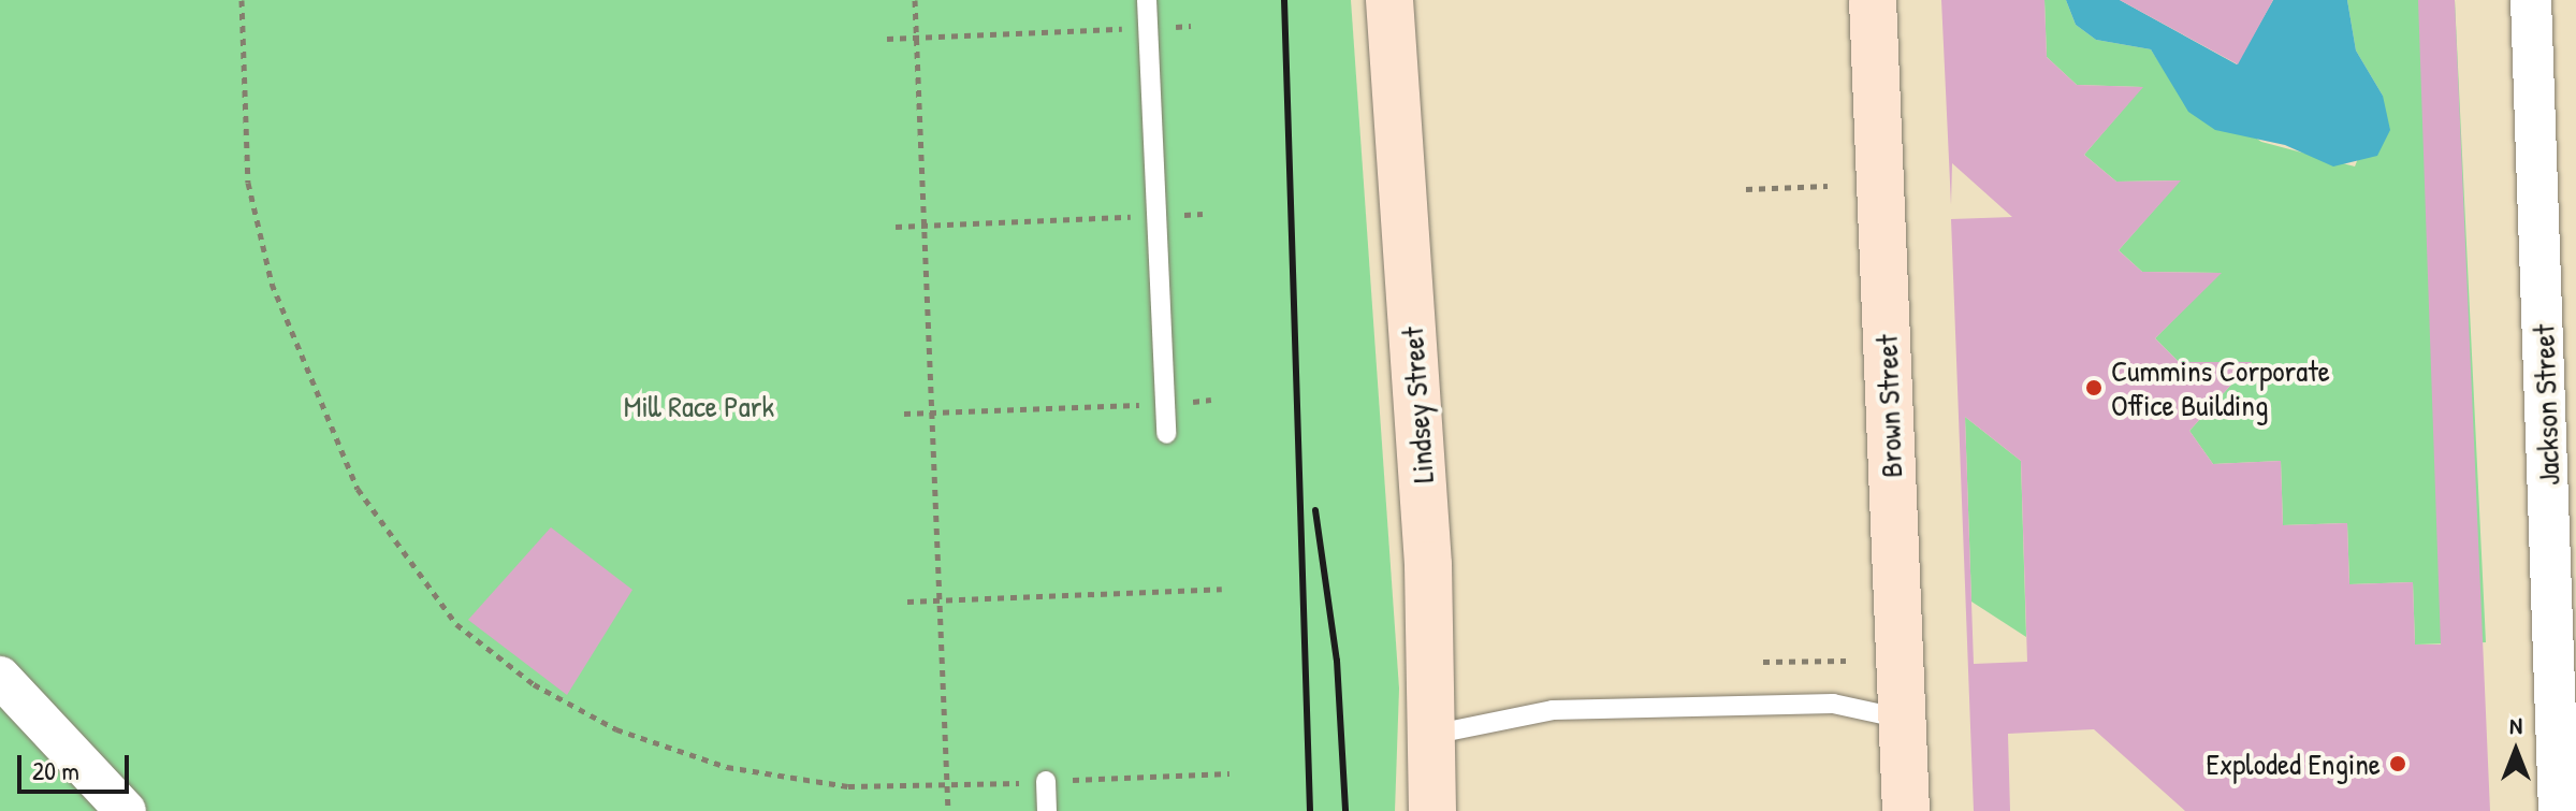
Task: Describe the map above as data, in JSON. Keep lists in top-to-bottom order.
{
  "streets": {
    "main road": ["Lindsey Street", "Brown Street"],
    "street": ["Jackson Street"]
  },
  "parks": ["Mill Race Park"],
  "places": ["Cummins Corporate Office Building", "Exploded Engine"],
  "scale_bar": "20 m",
  "north": "top"
}
